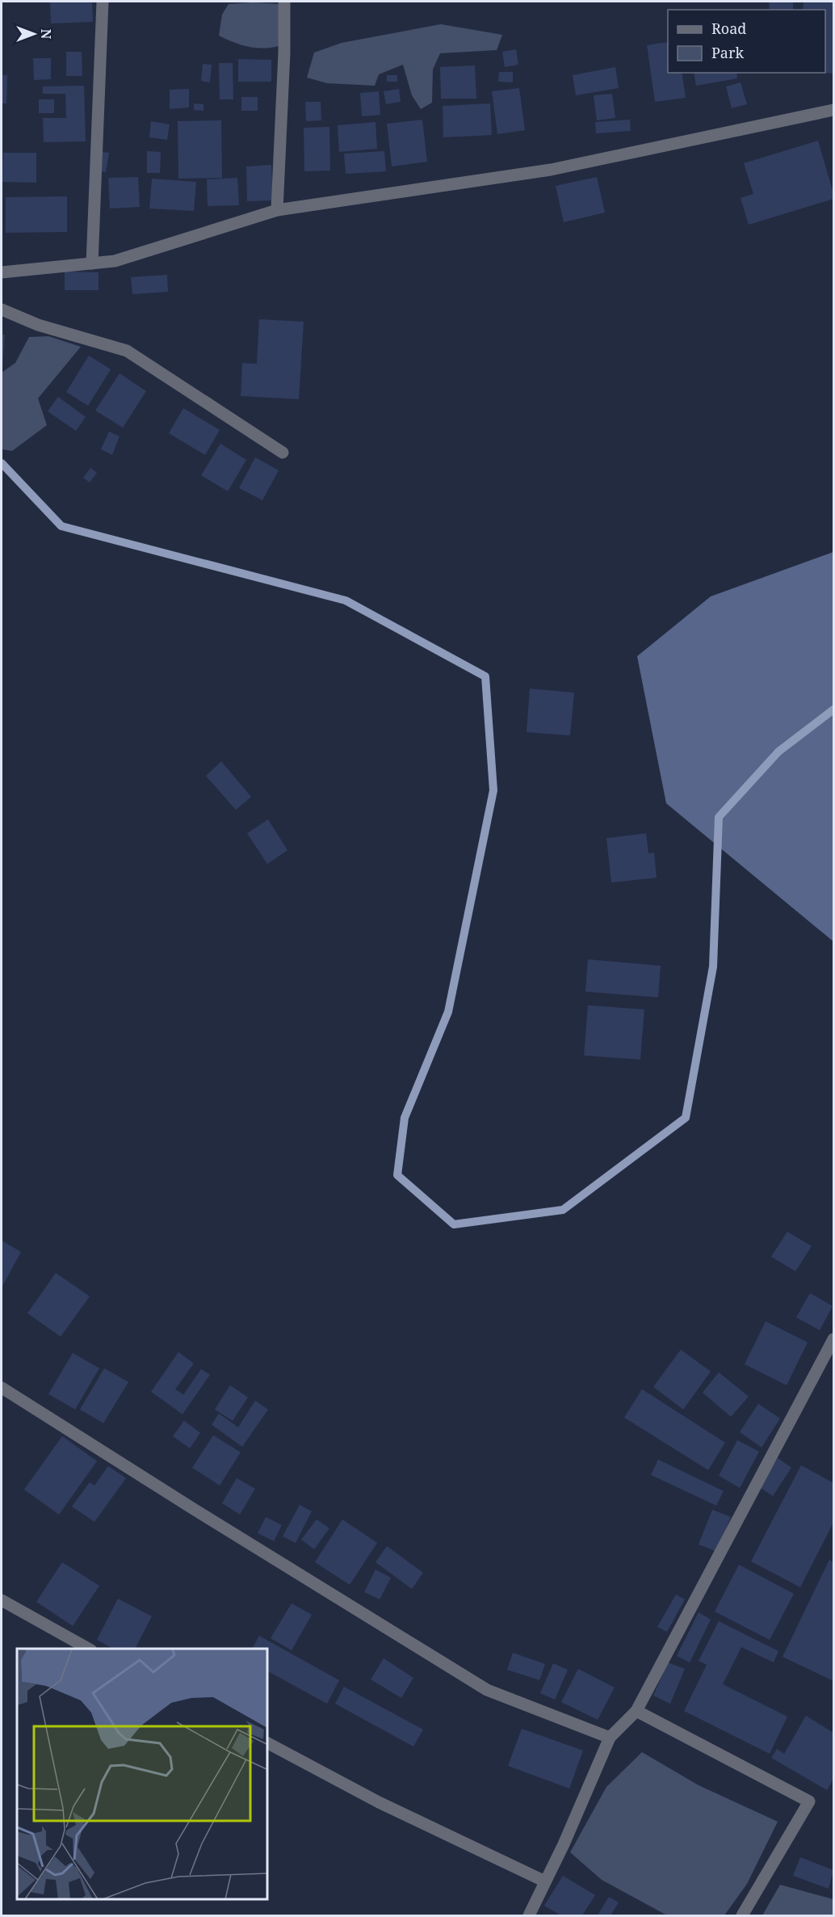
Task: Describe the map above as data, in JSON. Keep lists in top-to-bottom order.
{
  "legend": ["Road", "Park"],
  "north": "right"
}
